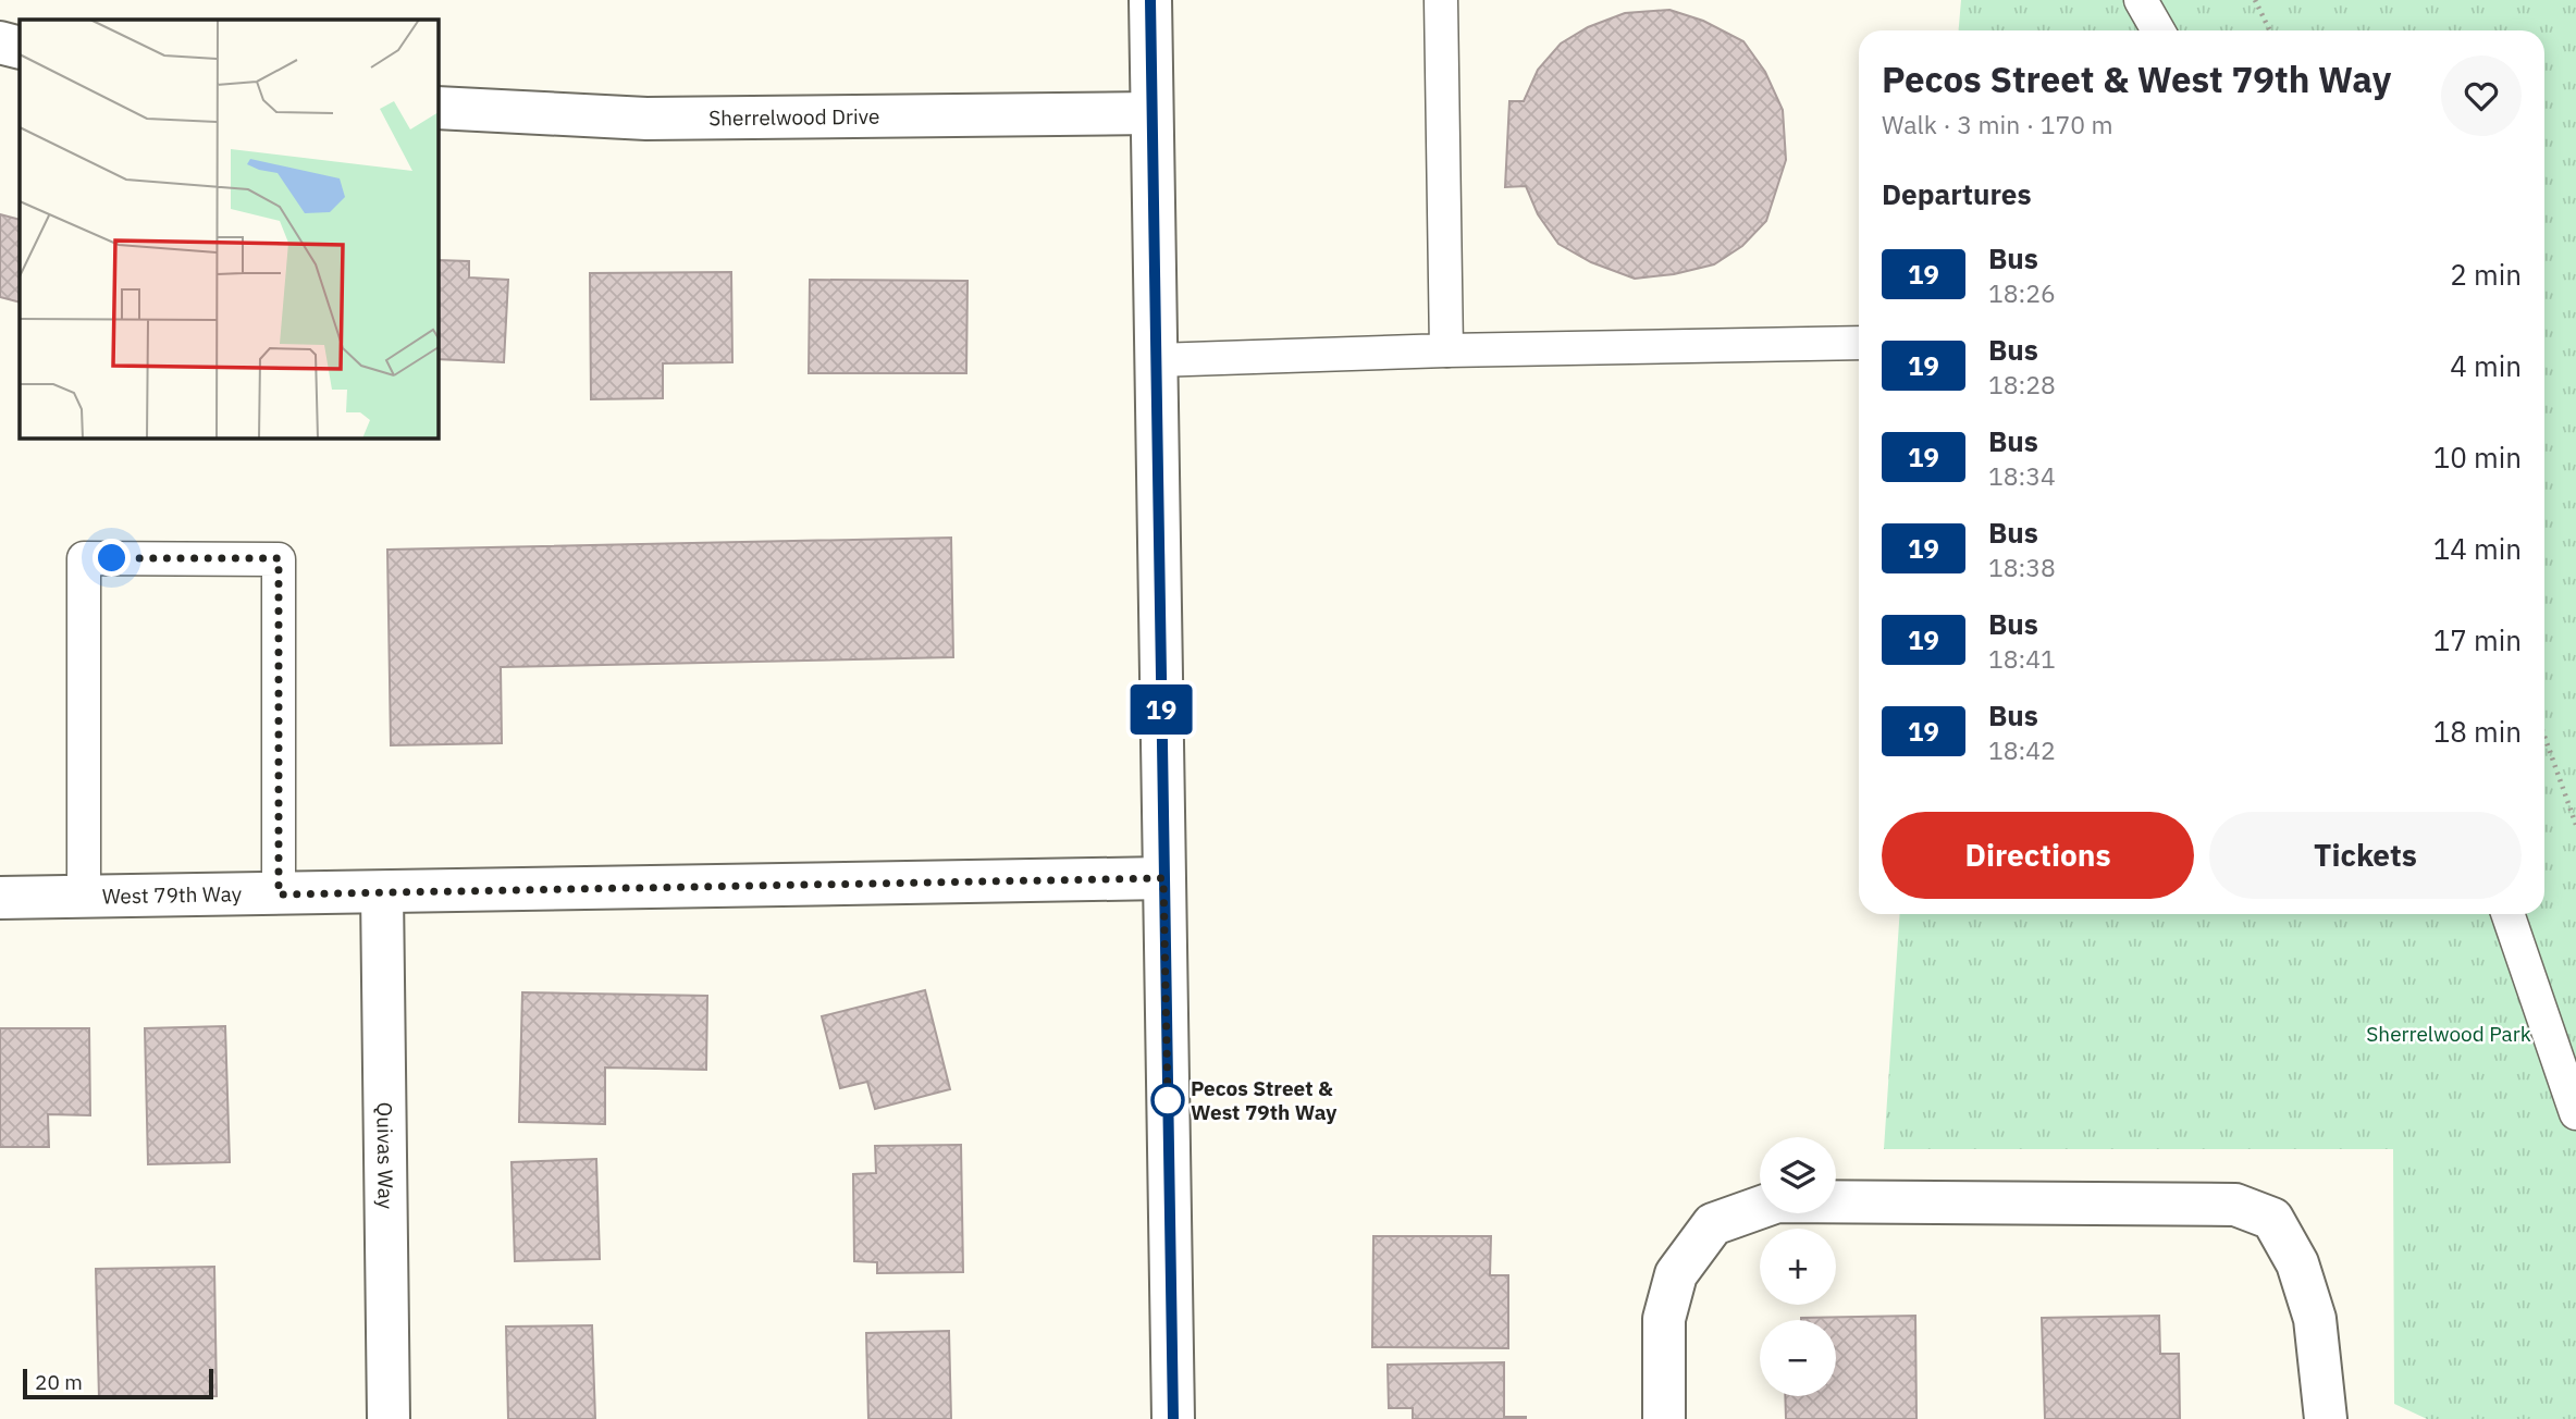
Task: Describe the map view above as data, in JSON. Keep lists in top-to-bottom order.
{
  "streets": {
    "street": ["Sherrelwood Drive", "West 79th Way", "Quivas Way"]
  },
  "crossings": [
    ["West 79th Way", "Quivas Way"]
  ],
  "parks": ["Sherrelwood Park"],
  "places": ["Pecos Street & West 79th Way"],
  "lines": ["bus line 19"],
  "scale_bar": "20 m",
  "page": {
    "on_map": "19",
    "heading": [
      ["Pecos Street & West 79th Way", "Walk · 3 min · 170 m"],
      "Departures"
    ],
    "list": [
      {
        "mark": "19",
        "name": "Bus",
        "note": "18:26",
        "value": "2 min"
      },
      {
        "mark": "19",
        "name": "Bus",
        "note": "18:28",
        "value": "4 min"
      },
      {
        "mark": "19",
        "name": "Bus",
        "note": "18:34",
        "value": "10 min"
      },
      {
        "mark": "19",
        "name": "Bus",
        "note": "18:38",
        "value": "14 min"
      },
      {
        "mark": "19",
        "name": "Bus",
        "note": "18:41",
        "value": "17 min"
      },
      {
        "mark": "19",
        "name": "Bus",
        "note": "18:42",
        "value": "18 min"
      }
    ],
    "buttons": ["Directions", "Tickets"],
    "map_buttons": ["+", "−"],
    "scale": "20 m"
  }
}
